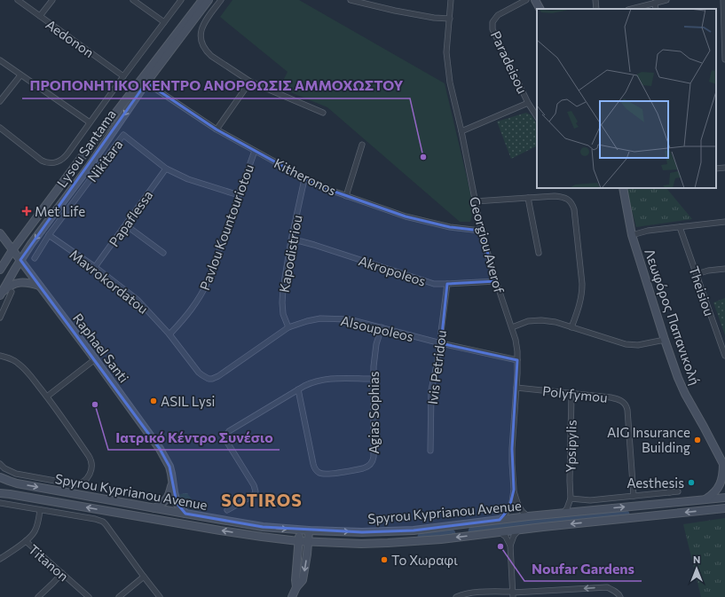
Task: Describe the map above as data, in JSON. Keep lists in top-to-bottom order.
{
  "streets": {
    "main road": [
      "Lysou Santama",
      "Λεωφόρος Παπανικολή",
      "Raphael Santi",
      "Spyrou Kyprianou Avenue"
    ],
    "street": [
      "Aedonon",
      "Paradeisou",
      "Nikitara",
      "Kitheronos",
      "Papaflessa",
      "Pavlou Kountouriotou",
      "Georgiou Averof",
      "Kapodistriou",
      "Akropoleos",
      "Mavrokordatou",
      "Theisiou",
      "Alsoupoleos",
      "Ivis Petridou",
      "Polyfymou",
      "Agias Sophias",
      "Ypsipylis",
      "Titanon"
    ]
  },
  "crossings": [
    ["Lysou Santama", "Kitheronos"],
    ["Lysou Santama", "Raphael Santi"],
    ["Nikitara", "Papaflessa"],
    ["Nikitara", "Pavlou Kountouriotou"],
    ["Nikitara", "Mavrokordatou"],
    ["Kitheronos", "Pavlou Kountouriotou"],
    ["Kitheronos", "Georgiou Averof"],
    ["Kitheronos", "Kapodistriou"],
    ["Papaflessa", "Mavrokordatou"],
    ["Pavlou Kountouriotou", "Mavrokordatou"],
    ["Georgiou Averof", "Akropoleos"],
    ["Georgiou Averof", "Alsoupoleos"],
    ["Georgiou Averof", "Polyfymou"],
    ["Georgiou Averof", "Spyrou Kyprianou Avenue"],
    ["Kapodistriou", "Akropoleos"],
    ["Kapodistriou", "Alsoupoleos"],
    ["Akropoleos", "Ivis Petridou"],
    ["Mavrokordatou", "Alsoupoleos"],
    ["Alsoupoleos", "Ivis Petridou"],
    ["Alsoupoleos", "Agias Sophias"],
    ["Raphael Santi", "Spyrou Kyprianou Avenue"],
    ["Polyfymou", "Ypsipylis"],
    ["Ypsipylis", "Spyrou Kyprianou Avenue"]
  ],
  "districts": ["SOTIROS"],
  "places": {
    "other": [
      "ΠΡΟΠΟΝΗΤΙΚΟ ΚΕΝΤΡΟ ΑΝΟΡΘΩΣΙΣ ΑΜΜΟΧΩΣΤΟΥ",
      "ASIL Lysi",
      "Ιατρικό Κέντρο Συνέσιο",
      "AIG Insurance Building",
      "Aesthesis",
      "Noufar Gardens",
      "Το Χωραφι"
    ],
    "health": ["Met Life"]
  },
  "north": "top"
}
